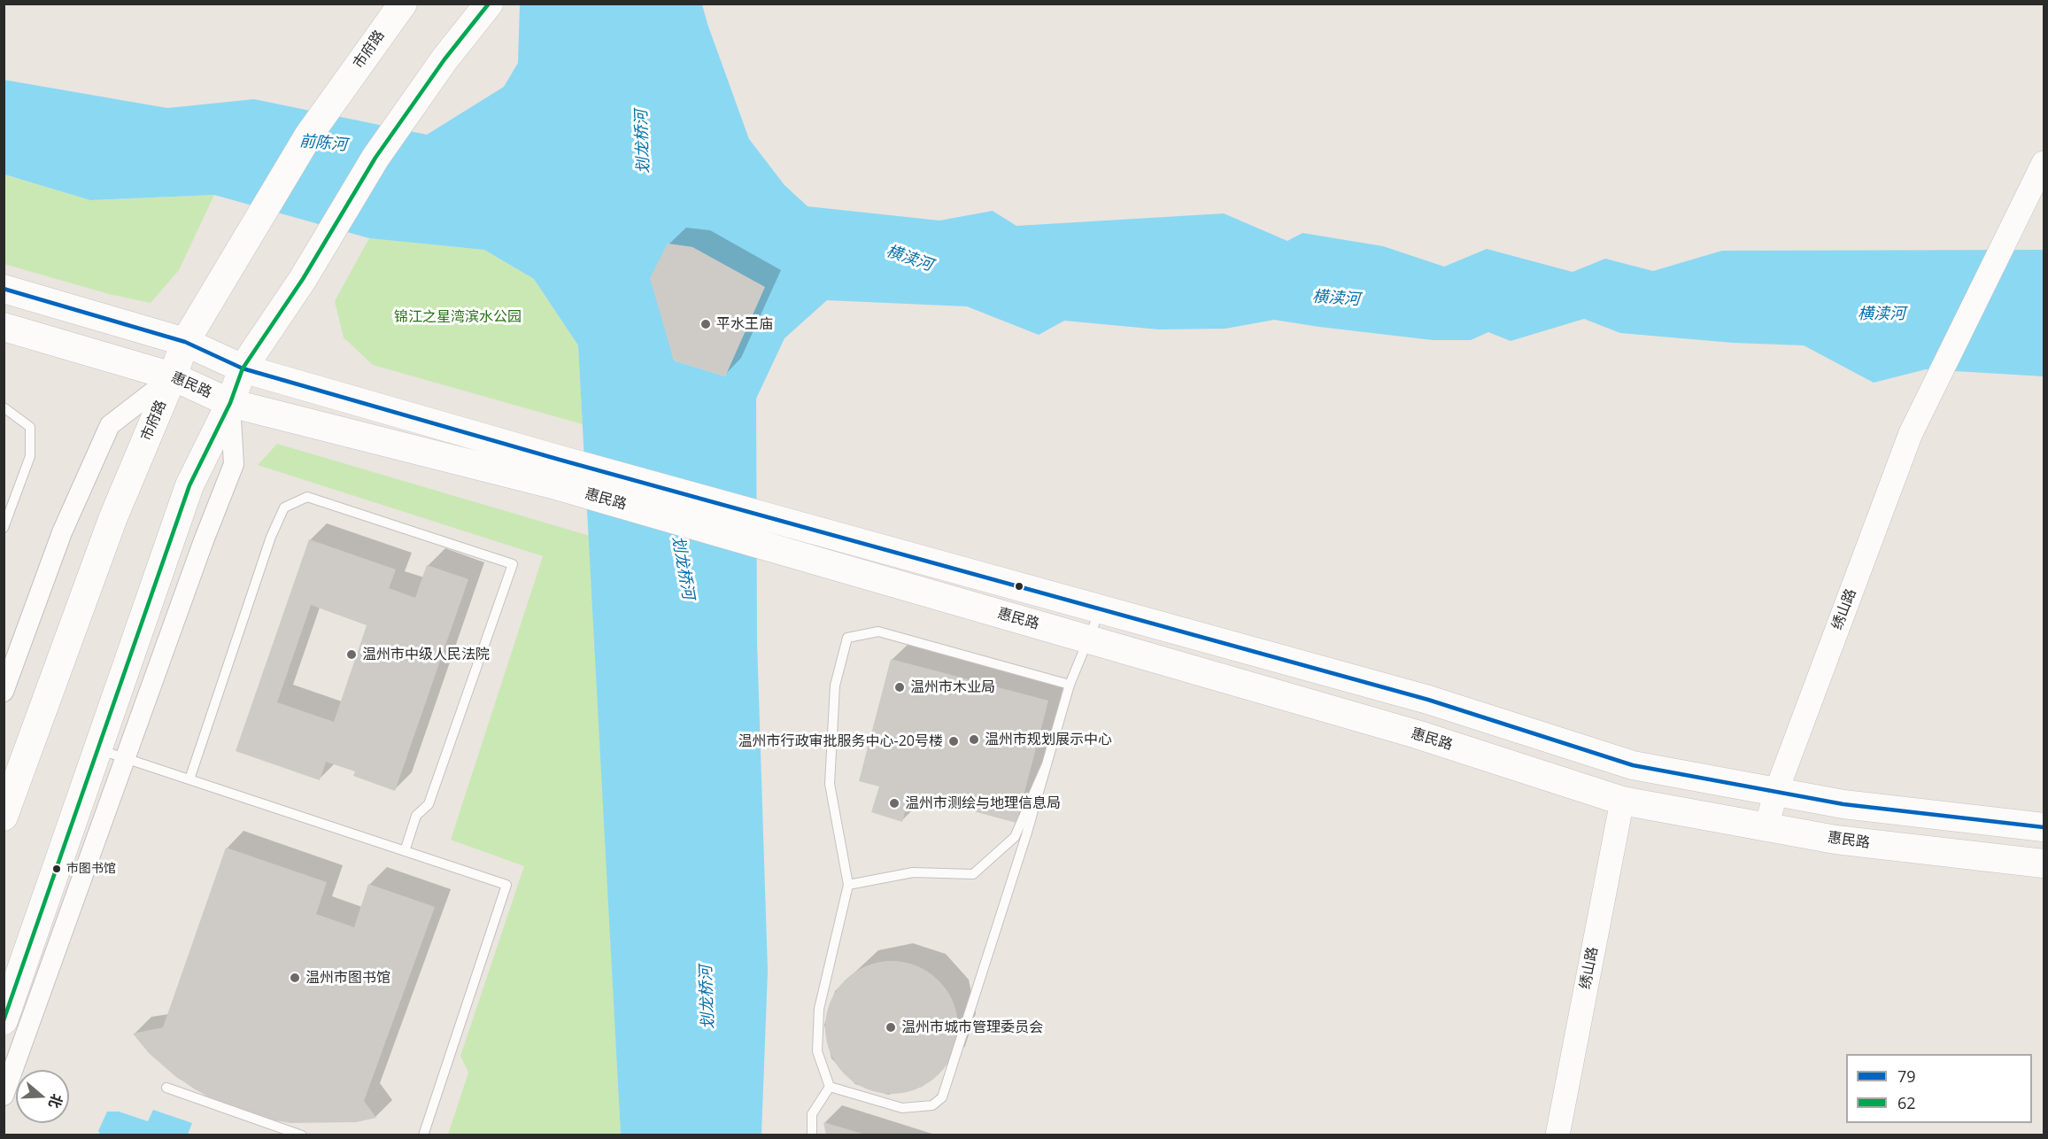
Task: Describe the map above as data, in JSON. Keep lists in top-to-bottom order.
{
  "streets": {
    "main road": ["市府路", "惠民路"],
    "street": ["绣山路"]
  },
  "crossings": [
    ["市府路", "惠民路"],
    ["惠民路", "绣山路"]
  ],
  "water": ["划龙桥河", "前陈河", "横渎河"],
  "parks": ["锦江之星湾滨水公园"],
  "places": [
    "平水王庙",
    "温州市中级人民法院",
    "温州市木业局",
    "温州市规划展示中心",
    "温州市行政审批服务中心-20号楼",
    "温州市测绘与地理信息局",
    "市图书馆",
    "温州市图书馆",
    "温州市城市管理委员会"
  ],
  "lines": ["transit line 62", "transit line 79"],
  "legend": ["79", "62"],
  "north": "right"
}
